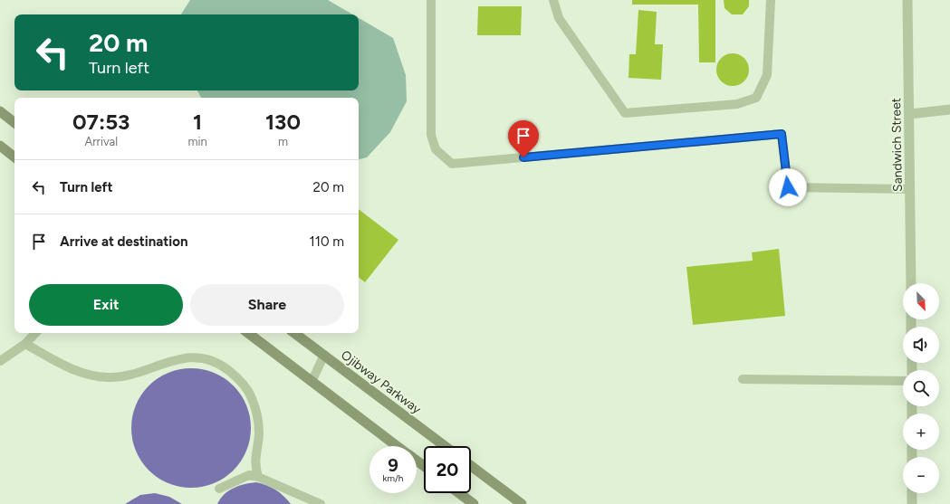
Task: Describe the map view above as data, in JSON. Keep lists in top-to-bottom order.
{
  "streets": {
    "main road": ["Ojibway Parkway"],
    "street": ["Sandwich Street"]
  },
  "north": "bottom right",
  "page": {
    "turn": ["20 m", "Turn left"],
    "eta": [
      "07:53",
      "Arrival",
      "1",
      "min",
      "130",
      "m"
    ],
    "list": [
      {
        "name": "Turn left",
        "value": "20 m"
      },
      {
        "name": "Arrive at destination",
        "value": "110 m"
      }
    ],
    "buttons": ["Exit", "Share"],
    "map_buttons": ["+", "−"],
    "speed": "9 km/h",
    "limit": "20"
  }
}
